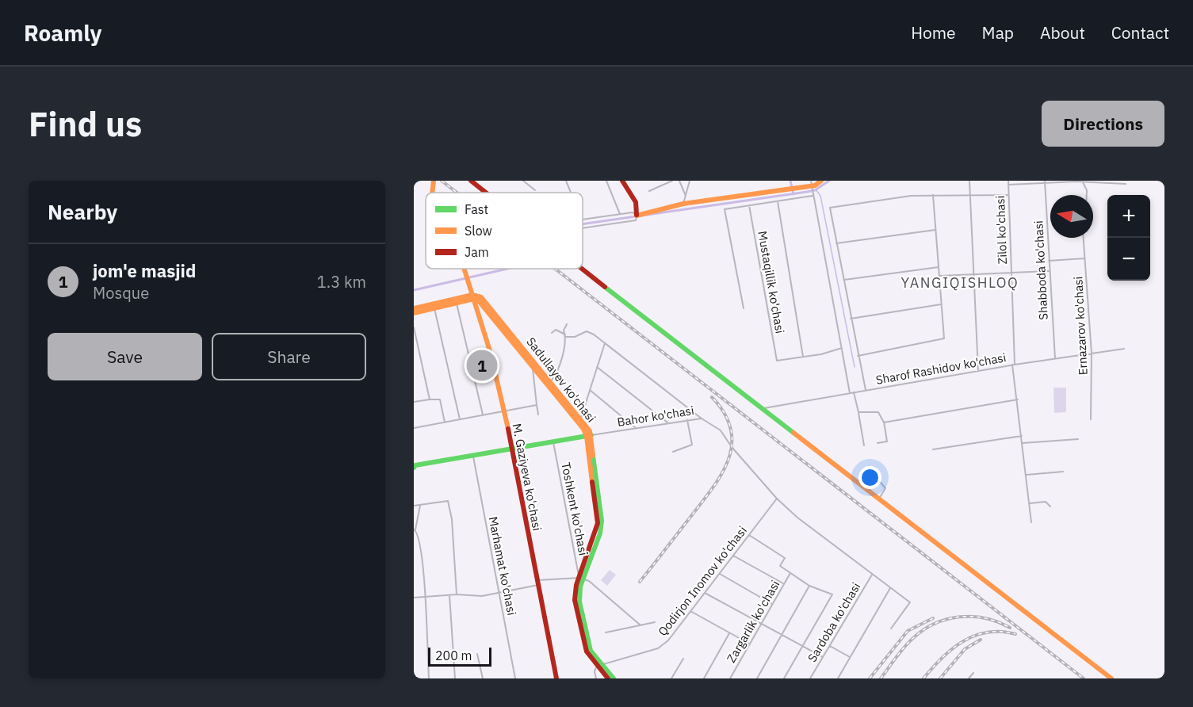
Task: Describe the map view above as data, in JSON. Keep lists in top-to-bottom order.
{
  "streets": {
    "main road": ["Sadullayev ko'chasi", "Bahor ko'chasi", "M. Gaziyeva ko'chasi"],
    "street": [
      "Zilol ko'chasi",
      "Shabboda ko'chasi",
      "Mustaqillik ko'chasi",
      "Ernazarov ko'chasi",
      "Sharof Rashidov ko'chasi",
      "Toshkent ko'chasi",
      "Marhamat ko'chasi",
      "Qodirjon Inomov ko'chasi",
      "Zargarlik ko'chasi",
      "Sardoba ko'chasi"
    ]
  },
  "crossings": [
    ["Zilol ko'chasi", "Sharof Rashidov ko'chasi"],
    ["Shabboda ko'chasi", "Sharof Rashidov ko'chasi"],
    ["Ernazarov ko'chasi", "Sharof Rashidov ko'chasi"],
    ["Sadullayev ko'chasi", "Bahor ko'chasi"],
    ["Sadullayev ko'chasi", "M. Gaziyeva ko'chasi"],
    ["Bahor ko'chasi", "M. Gaziyeva ko'chasi"],
    ["Bahor ko'chasi", "Toshkent ko'chasi"],
    ["Bahor ko'chasi", "Marhamat ko'chasi"]
  ],
  "districts": ["YANGIQISHLOQ"],
  "legend": ["Fast", "Slow", "Jam"],
  "scale_bar": "200 m",
  "north": "left",
  "page": {
    "header": "Roamly",
    "nav": [
      "Home",
      "Map",
      "About",
      "Contact"
    ],
    "buttons": [
      "Directions",
      ["Save", "Share"]
    ],
    "title": "Find us",
    "heading": "Nearby",
    "map_buttons": ["+", "−"],
    "list": [
      {
        "mark": "1",
        "name": "jom'e masjid",
        "note": "Mosque",
        "value": "1.3 km"
      }
    ],
    "pins": "1",
    "scale": "200 m"
  }
}
